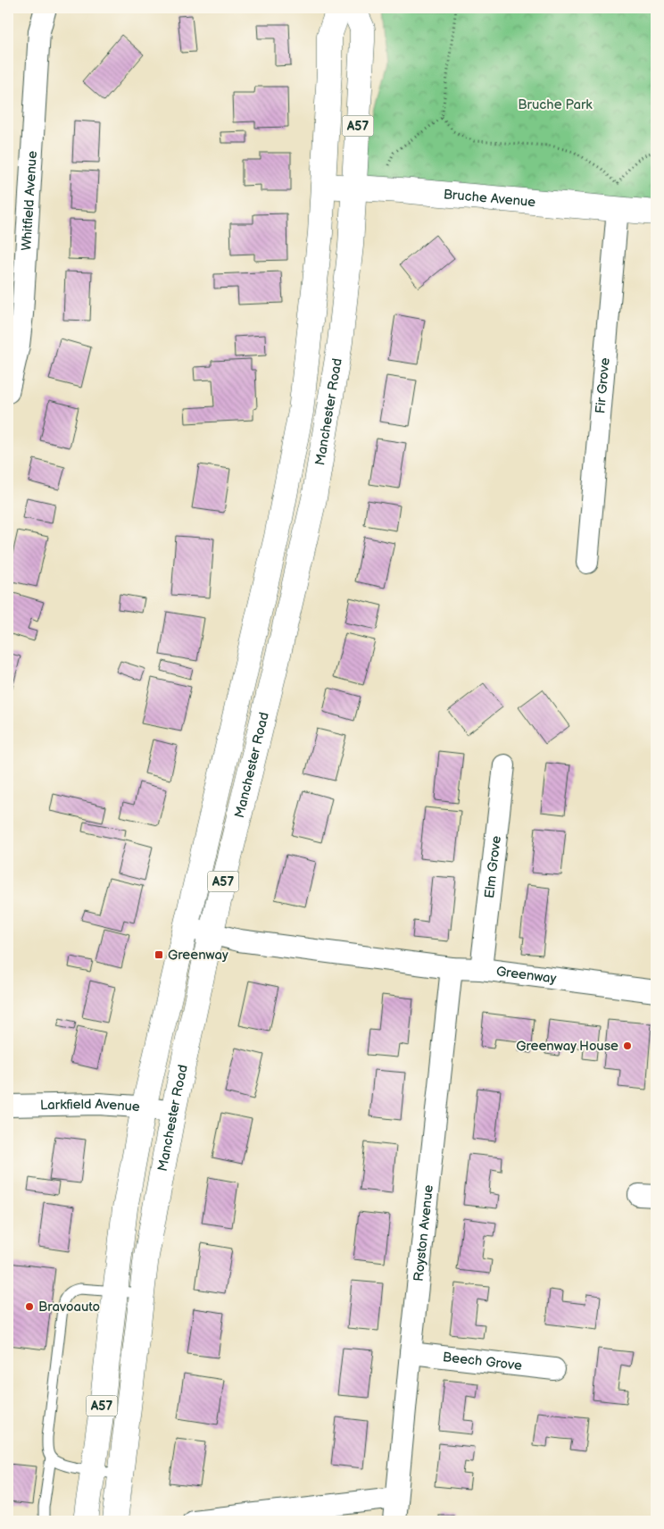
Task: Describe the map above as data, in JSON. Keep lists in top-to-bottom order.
{
  "streets": {
    "main road": ["A57", "Bruche Avenue", "Manchester Road"],
    "street": [
      "Whitfield Avenue",
      "Fir Grove",
      "Elm Grove",
      "Greenway",
      "Larkfield Avenue",
      "Royston Avenue",
      "Beech Grove"
    ]
  },
  "crossings": [
    ["Bruche Avenue", "Fir Grove"],
    ["Bruche Avenue", "Manchester Road"],
    ["Manchester Road", "Greenway"],
    ["Manchester Road", "Larkfield Avenue"],
    ["Elm Grove", "Greenway"],
    ["Greenway", "Royston Avenue"],
    ["Royston Avenue", "Beech Grove"]
  ],
  "parks": ["Bruche Park"],
  "places": {
    "transit": ["Greenway"],
    "other": ["Greenway House", "Bravoauto"]
  }
}
